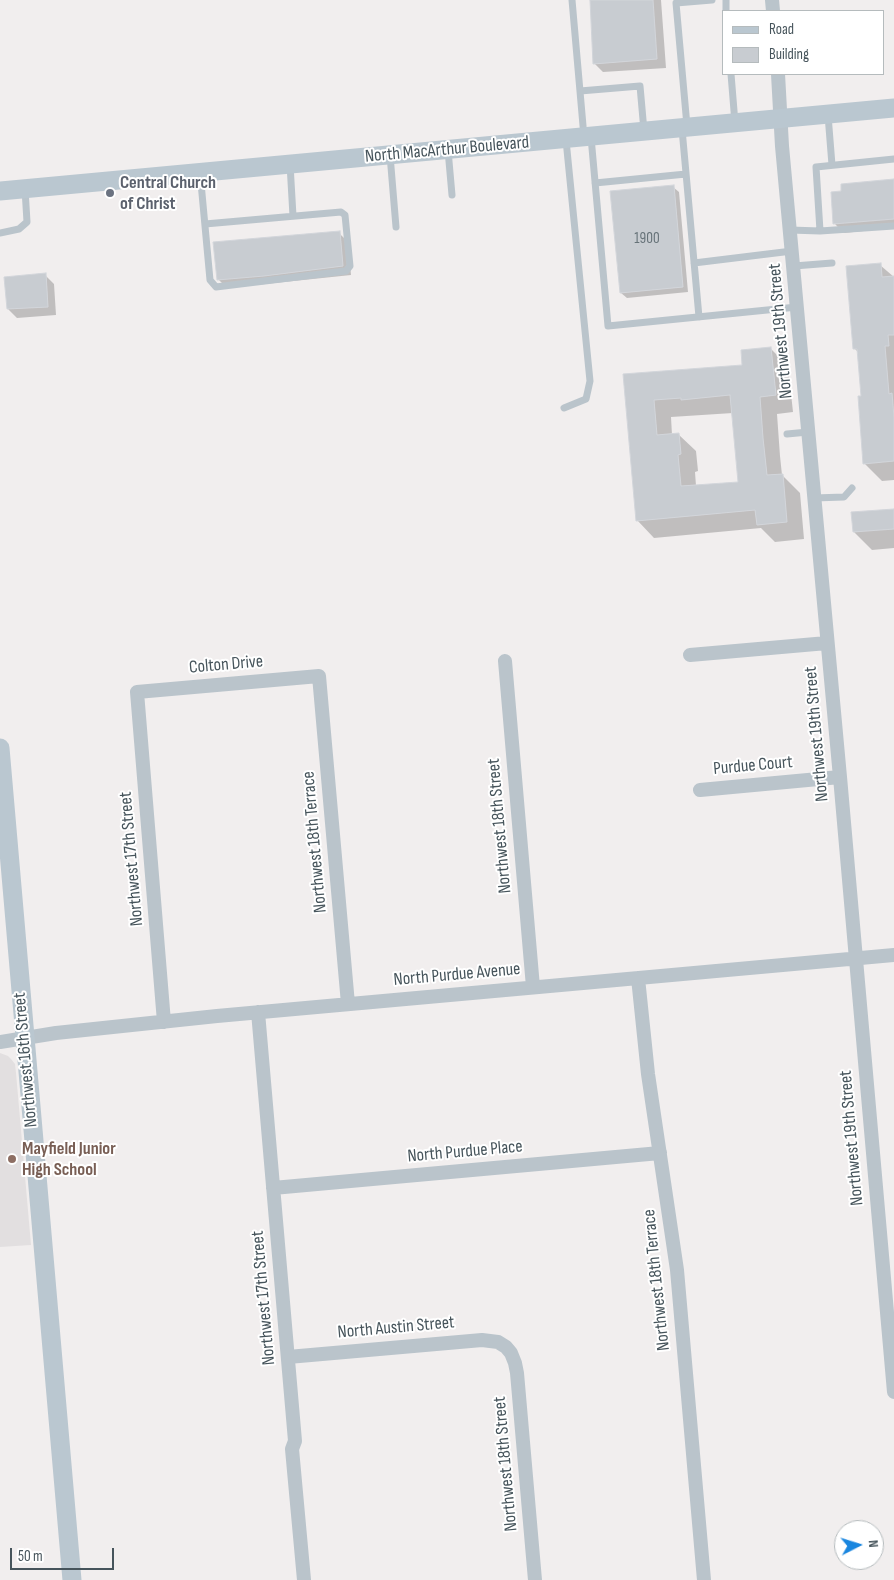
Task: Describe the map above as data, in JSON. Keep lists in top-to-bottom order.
{
  "streets": {
    "main road": ["North MacArthur Boulevard", "Northwest 16th Street"],
    "street": [
      "Northwest 19th Street",
      "Colton Drive",
      "Purdue Court",
      "Northwest 18th Street",
      "Northwest 18th Terrace",
      "Northwest 17th Street",
      "North Purdue Avenue",
      "North Purdue Place",
      "North Austin Street"
    ]
  },
  "crossings": [
    ["North MacArthur Boulevard", "Northwest 19th Street"],
    ["Northwest 19th Street", "Purdue Court"],
    ["Northwest 19th Street", "North Purdue Avenue"],
    ["Colton Drive", "Northwest 18th Terrace"],
    ["Colton Drive", "Northwest 17th Street"],
    ["Northwest 18th Street", "North Purdue Avenue"],
    ["Northwest 18th Street", "North Austin Street"],
    ["Northwest 18th Terrace", "North Purdue Avenue"],
    ["Northwest 18th Terrace", "North Purdue Place"],
    ["Northwest 17th Street", "North Purdue Avenue"],
    ["Northwest 17th Street", "North Purdue Place"],
    ["Northwest 17th Street", "North Austin Street"],
    ["North Purdue Avenue", "Northwest 16th Street"]
  ],
  "places": ["Central Church of Christ", "Mayfield Junior High School"],
  "house_numbers": ["1900"],
  "legend": ["Road", "Building"],
  "scale_bar": "50 m",
  "north": "right"
}
